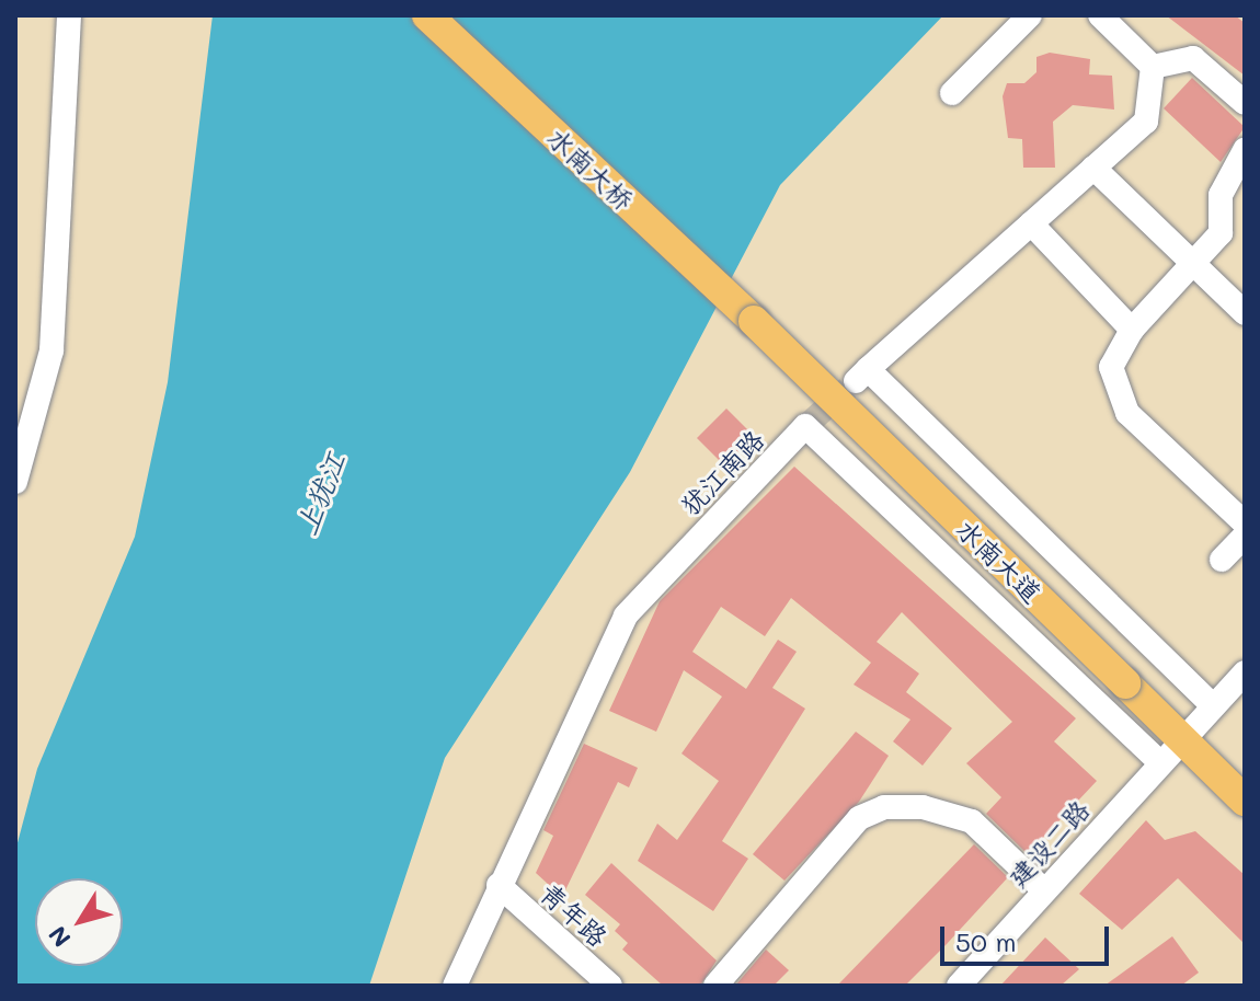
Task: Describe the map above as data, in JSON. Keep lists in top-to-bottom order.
{
  "streets": {
    "main road": ["水南大桥", "水南大道"],
    "street": ["犹江南路", "建设二路", "青年路"]
  },
  "crossings": [
    ["水南大桥", "水南大道"],
    ["犹江南路", "建设二路"],
    ["犹江南路", "青年路"],
    ["水南大道", "建设二路"]
  ],
  "water": ["上犹江"],
  "scale_bar": "50 m",
  "north": "bottom left"
}
